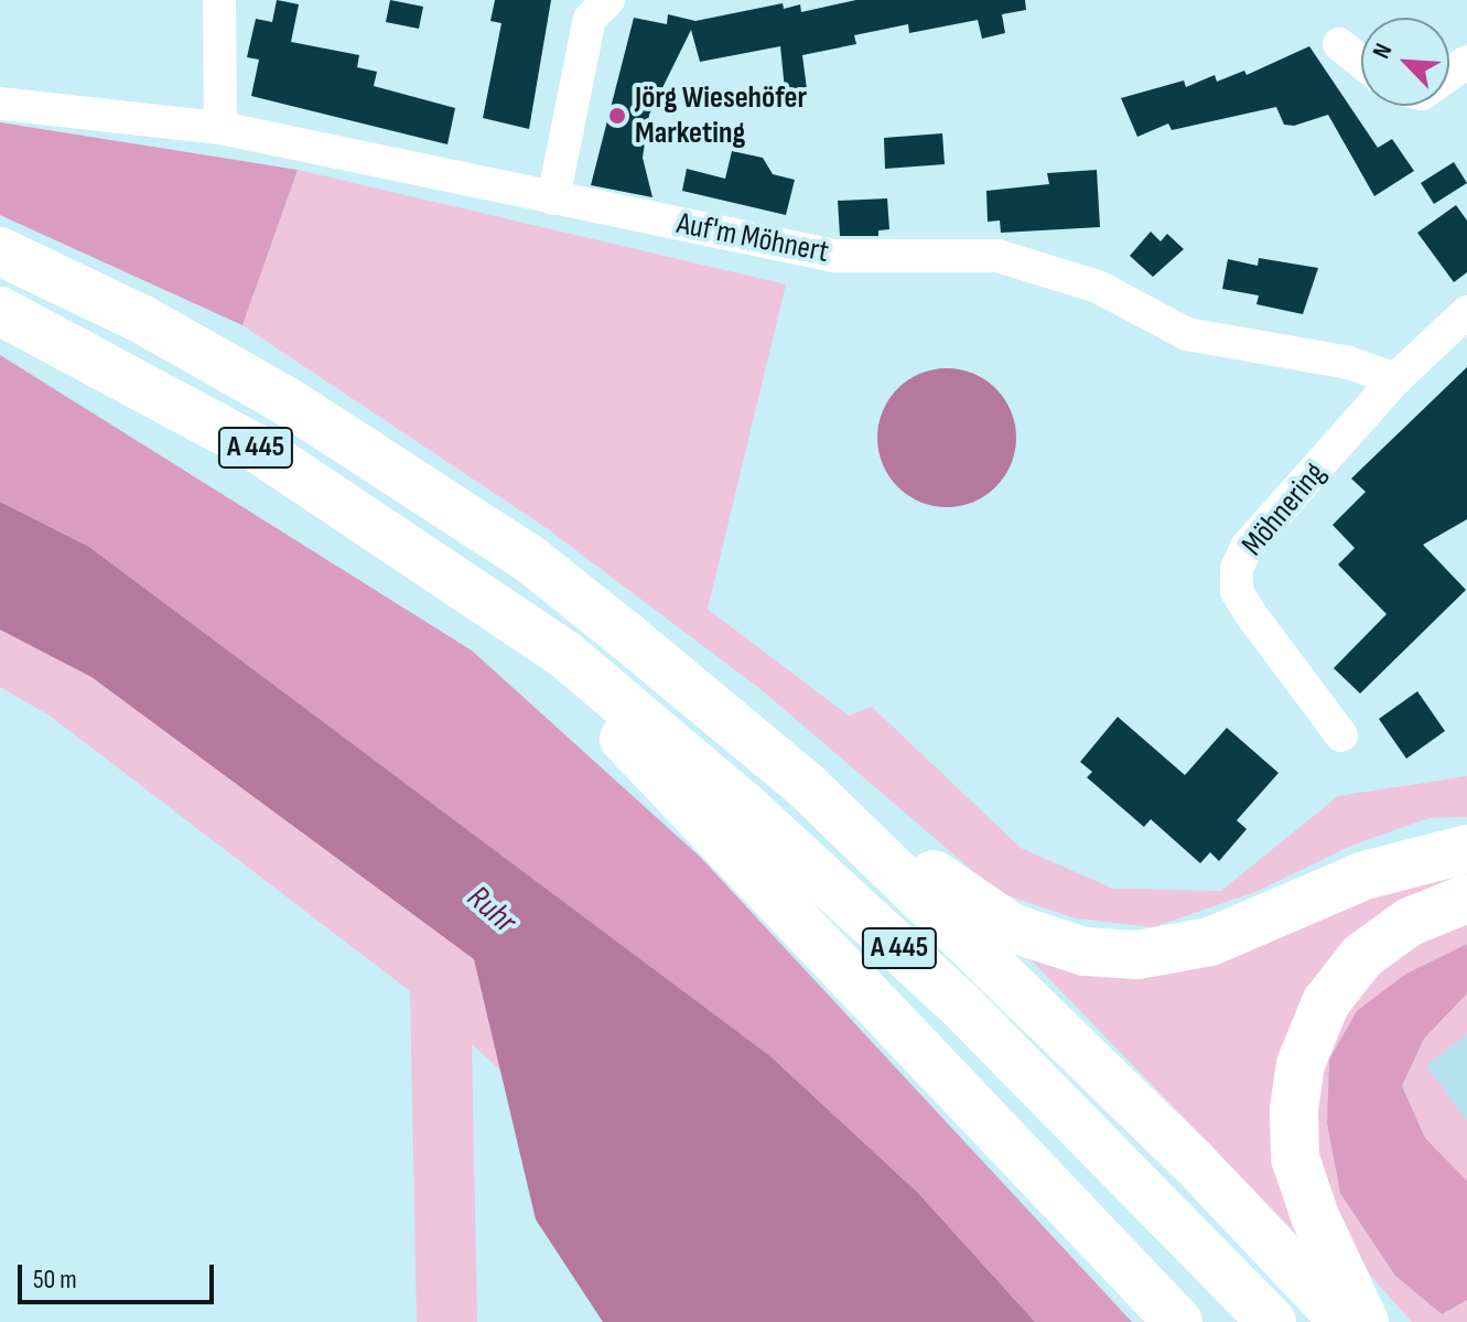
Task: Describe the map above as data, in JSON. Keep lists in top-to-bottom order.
{
  "streets": {
    "highway": ["A 445"],
    "street": ["Auf'm Möhnert", "Möhnering"]
  },
  "crossings": [
    ["Auf'm Möhnert", "Möhnering"]
  ],
  "water": ["Ruhr"],
  "places": ["Jörg Wiesehöfer Marketing"],
  "scale_bar": "50 m",
  "north": "top left"
}
